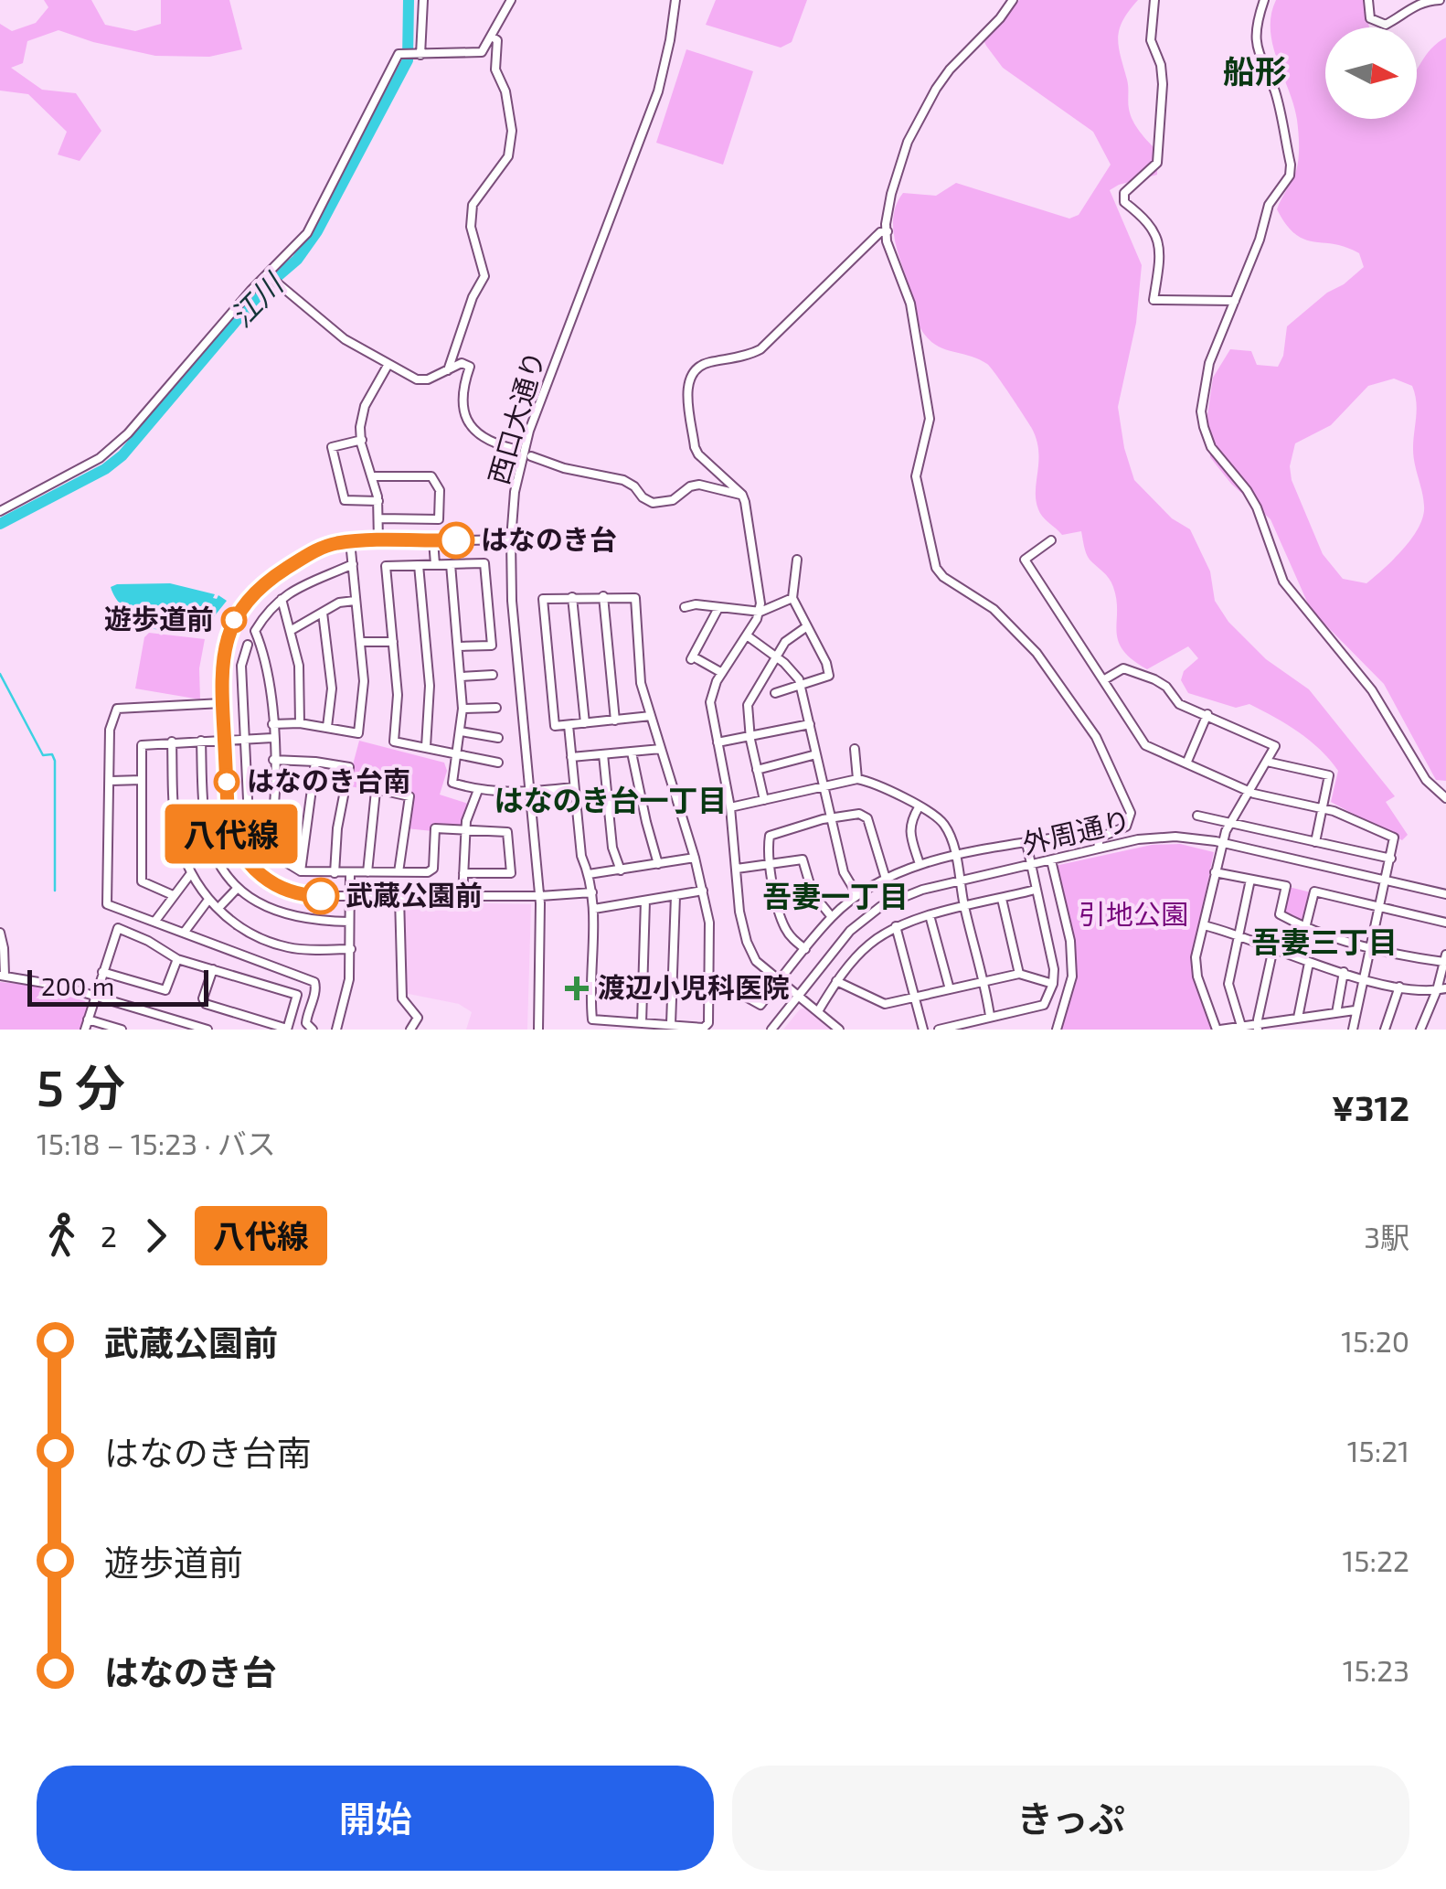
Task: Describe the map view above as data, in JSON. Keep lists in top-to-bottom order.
{
  "streets": {
    "street": ["西口大通り", "外周通り"]
  },
  "districts": [
    "船形",
    "はなのき台一丁目",
    "吾妻一丁目",
    "吾妻三丁目"
  ],
  "water": ["江川"],
  "parks": ["引地公園"],
  "places": {
    "other": [
      "はなのき台",
      "遊歩道前",
      "はなのき台南",
      "武蔵公園前"
    ],
    "health": ["渡辺小児科医院"]
  },
  "lines": ["bus line 八代線"],
  "scale_bar": "200 m",
  "north": "right",
  "page": {
    "on_map": "八代線",
    "scale": "200 m",
    "heading": ["5 分", "15:18 – 15:23 · バス", "¥312"],
    "legs": ["2", "八代線", "3駅"],
    "list": [
      {
        "name": "武蔵公園前",
        "value": "15:20"
      },
      {
        "name": "はなのき台南",
        "value": "15:21"
      },
      {
        "name": "遊歩道前",
        "value": "15:22"
      },
      {
        "name": "はなのき台",
        "value": "15:23"
      }
    ],
    "buttons": ["開始", "きっぷ"]
  }
}
